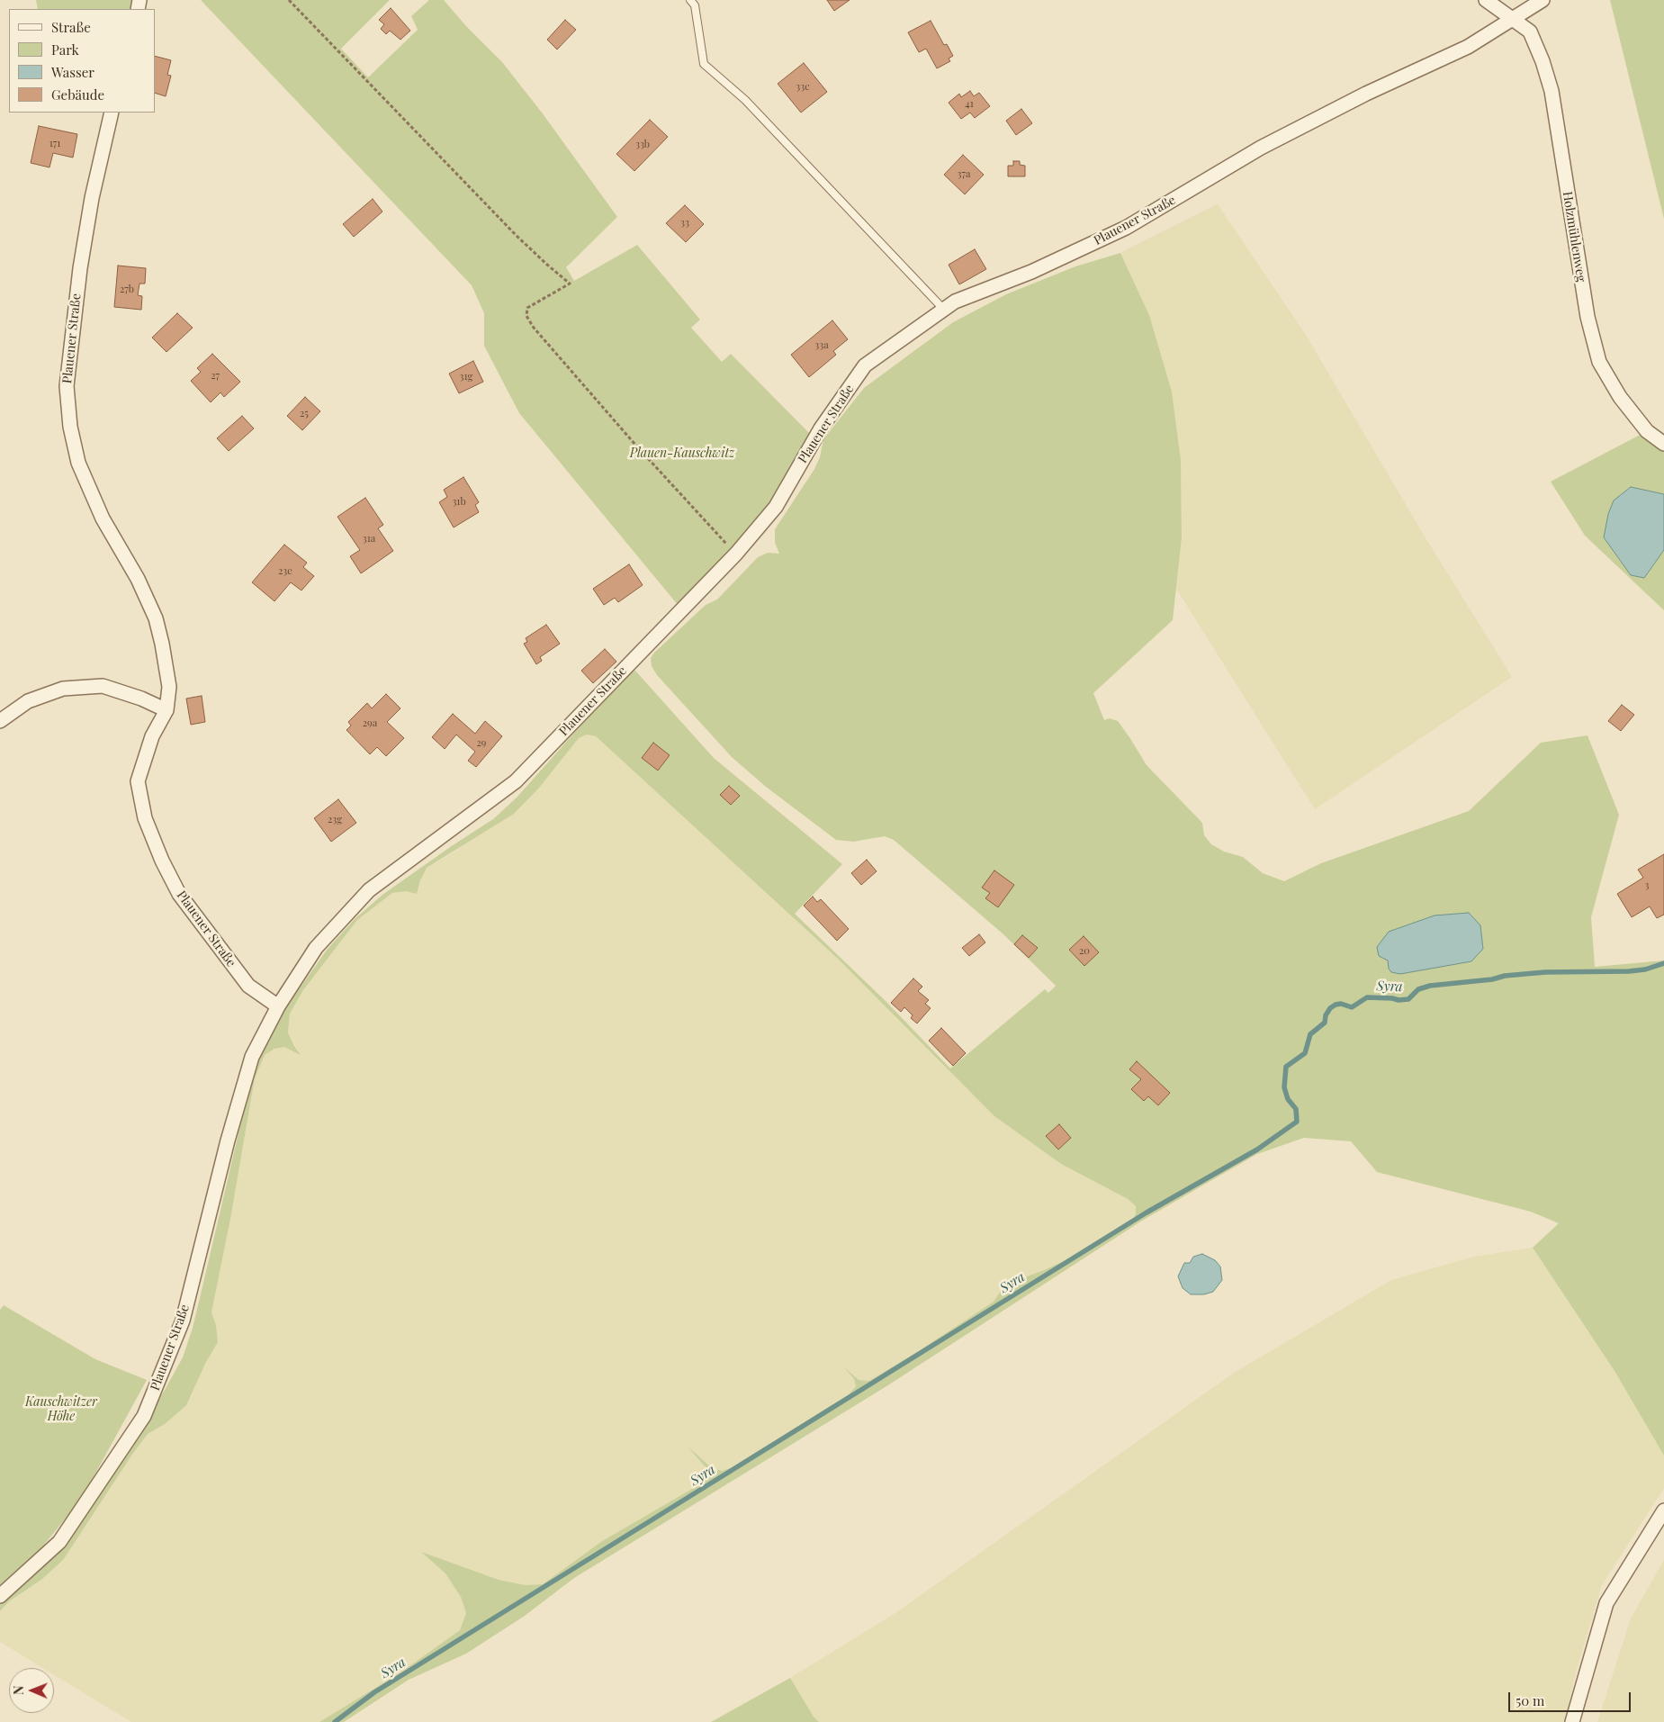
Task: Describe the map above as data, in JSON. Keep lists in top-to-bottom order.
{
  "streets": {
    "street": ["Plauener Straße", "Holzmühlenweg"]
  },
  "crossings": [
    ["Plauener Straße", "Holzmühlenweg"]
  ],
  "water": ["Syra"],
  "parks": ["Plauen-Kauschwitz", "Kauschwitzer Höhe"],
  "house_numbers": [
    "33c",
    "41",
    "171",
    "33b",
    "37a",
    "33",
    "27b",
    "33a",
    "27",
    "31g",
    "25",
    "31b",
    "31a",
    "23e",
    "29a",
    "29",
    "23g",
    "3",
    "20"
  ],
  "legend": [
    "Straße",
    "Park",
    "Wasser",
    "Gebäude"
  ],
  "scale_bar": "50 m",
  "north": "left"
}
